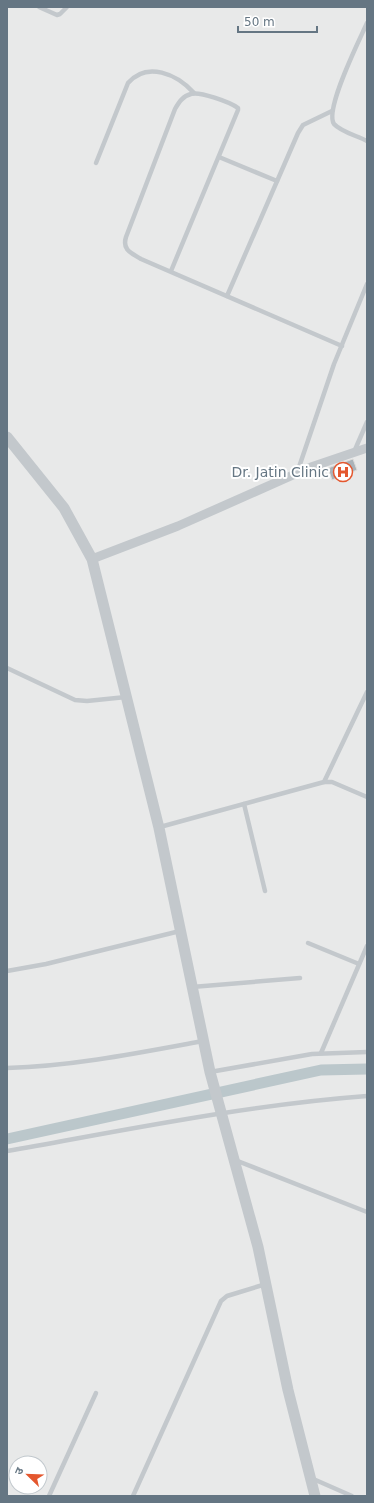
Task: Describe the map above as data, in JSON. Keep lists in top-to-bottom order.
{
  "places": {
    "hospital": ["Dr. Jatin Clinic"]
  },
  "scale_bar": "50 m",
  "north": "top left"
}
